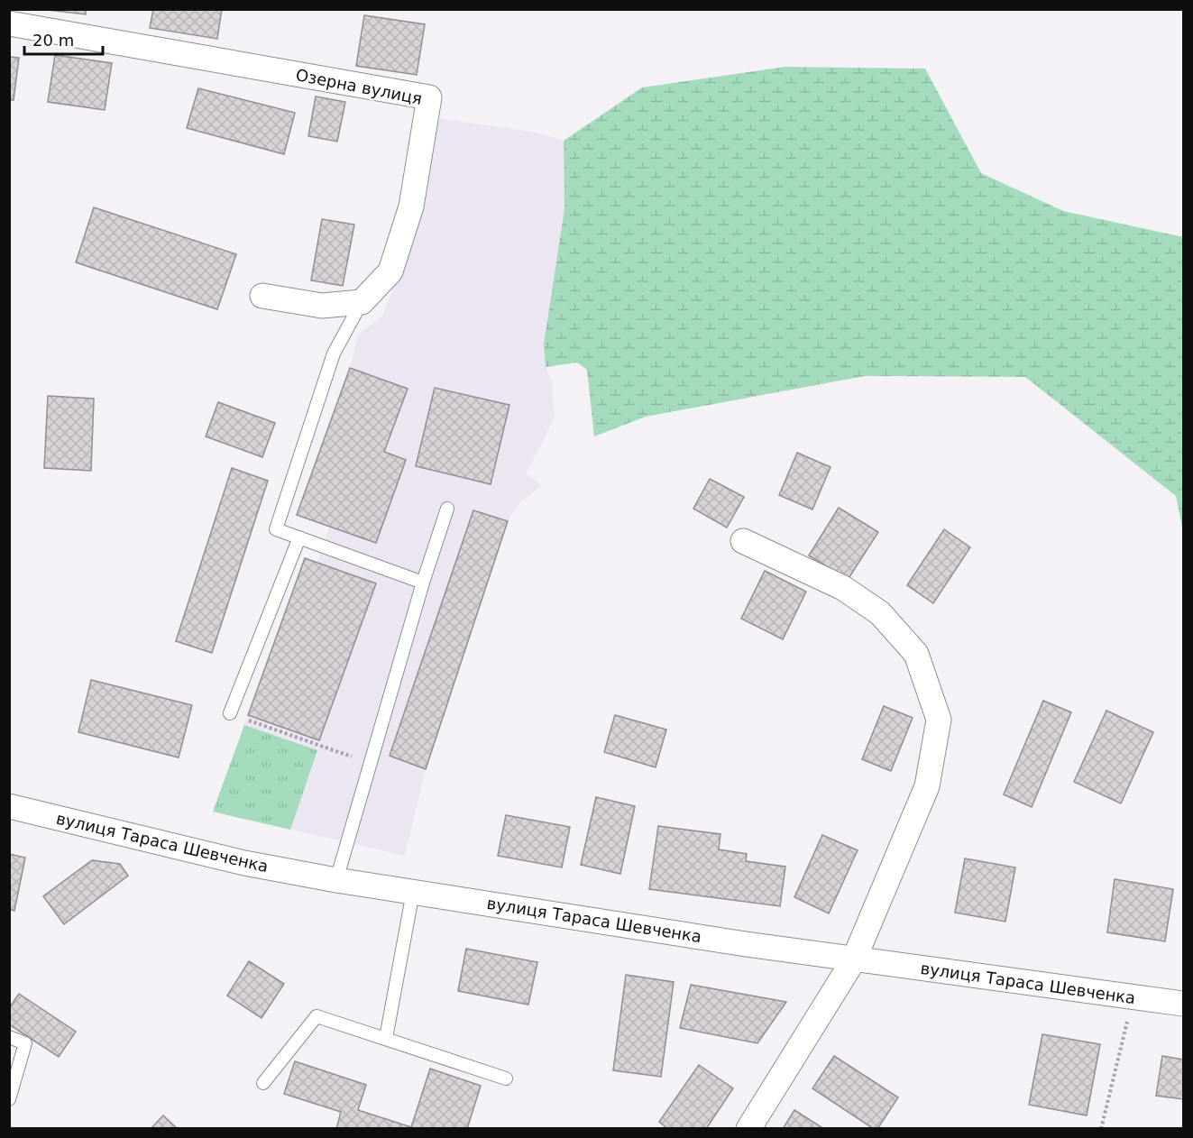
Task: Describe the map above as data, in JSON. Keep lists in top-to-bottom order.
{
  "streets": {
    "street": ["Озерна вулиця", "вулиця Тараса Шевченка"]
  },
  "scale_bar": "20 m"
}
